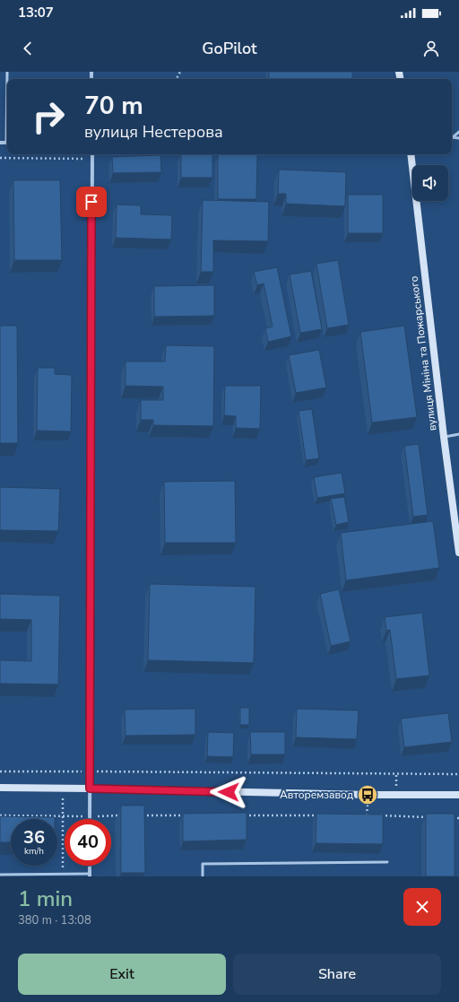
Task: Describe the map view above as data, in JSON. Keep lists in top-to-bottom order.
{
  "streets": {
    "street": ["вулиця Мініна та Пожарського"]
  },
  "places": {
    "bus stop": ["Авторемзавод"]
  },
  "page": {
    "status": "13:07",
    "header": "GoPilot",
    "turn": ["70 m", "вулиця Нестерова"],
    "speed": "36 km/h",
    "limit": "40",
    "heading": ["1 min", "380 m · 13:08"],
    "buttons": ["Exit", "Share"]
  }
}
